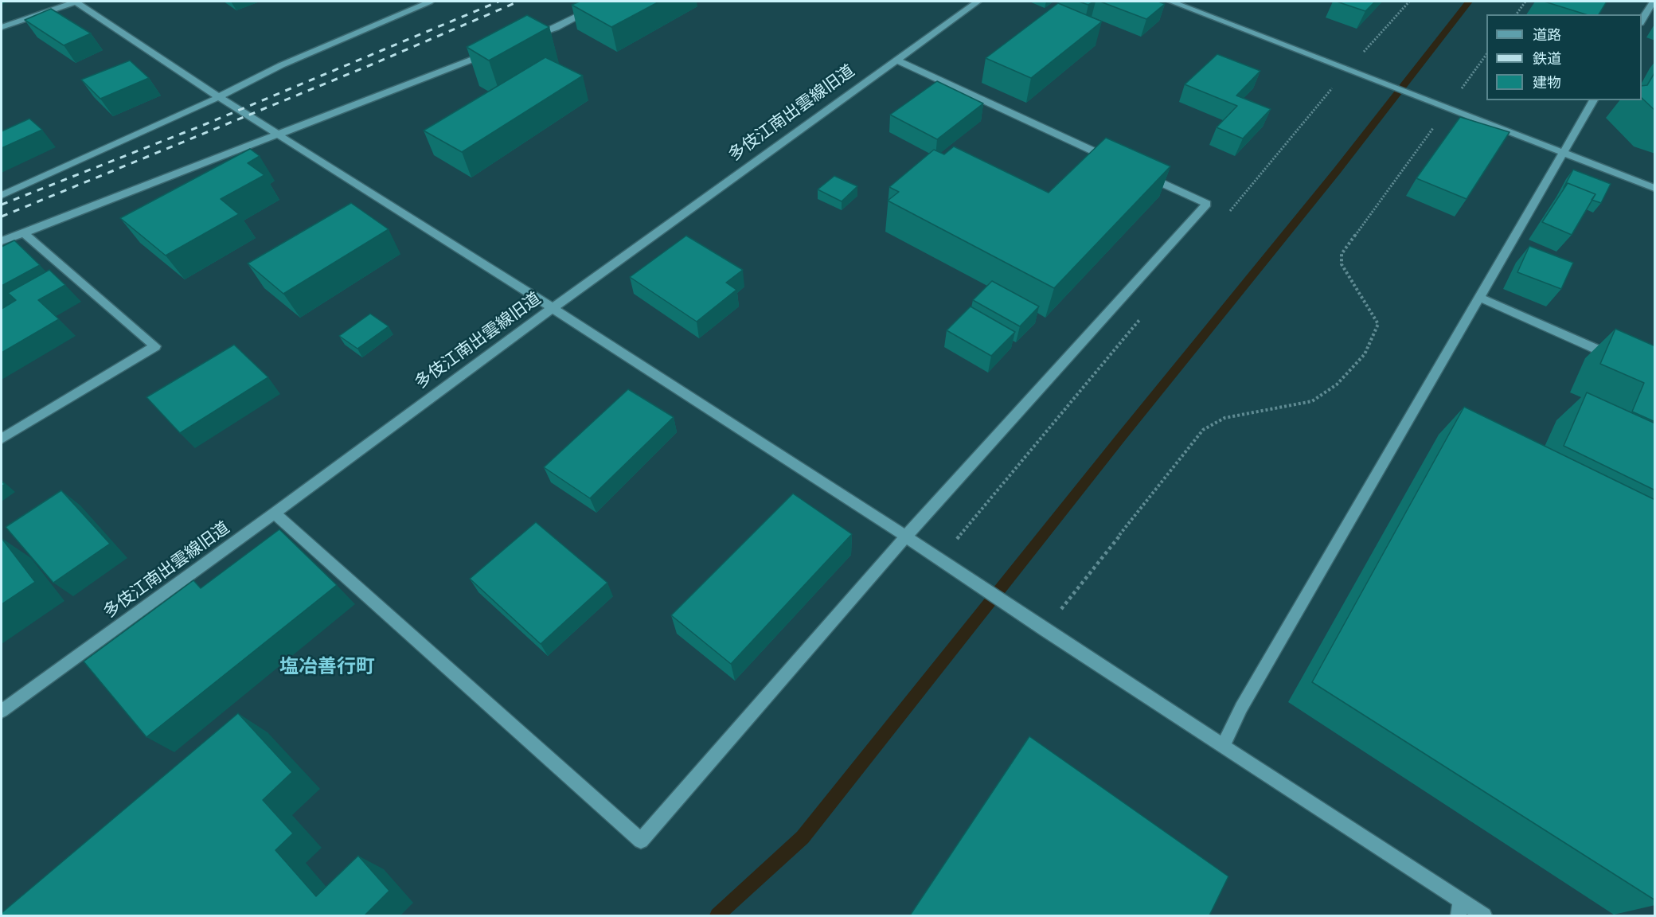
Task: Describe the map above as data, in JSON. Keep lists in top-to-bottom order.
{
  "streets": {
    "street": ["多伎江南出雲線旧道"]
  },
  "districts": ["塩冶善行町"],
  "legend": ["道路", "鉄道", "建物"]
}
